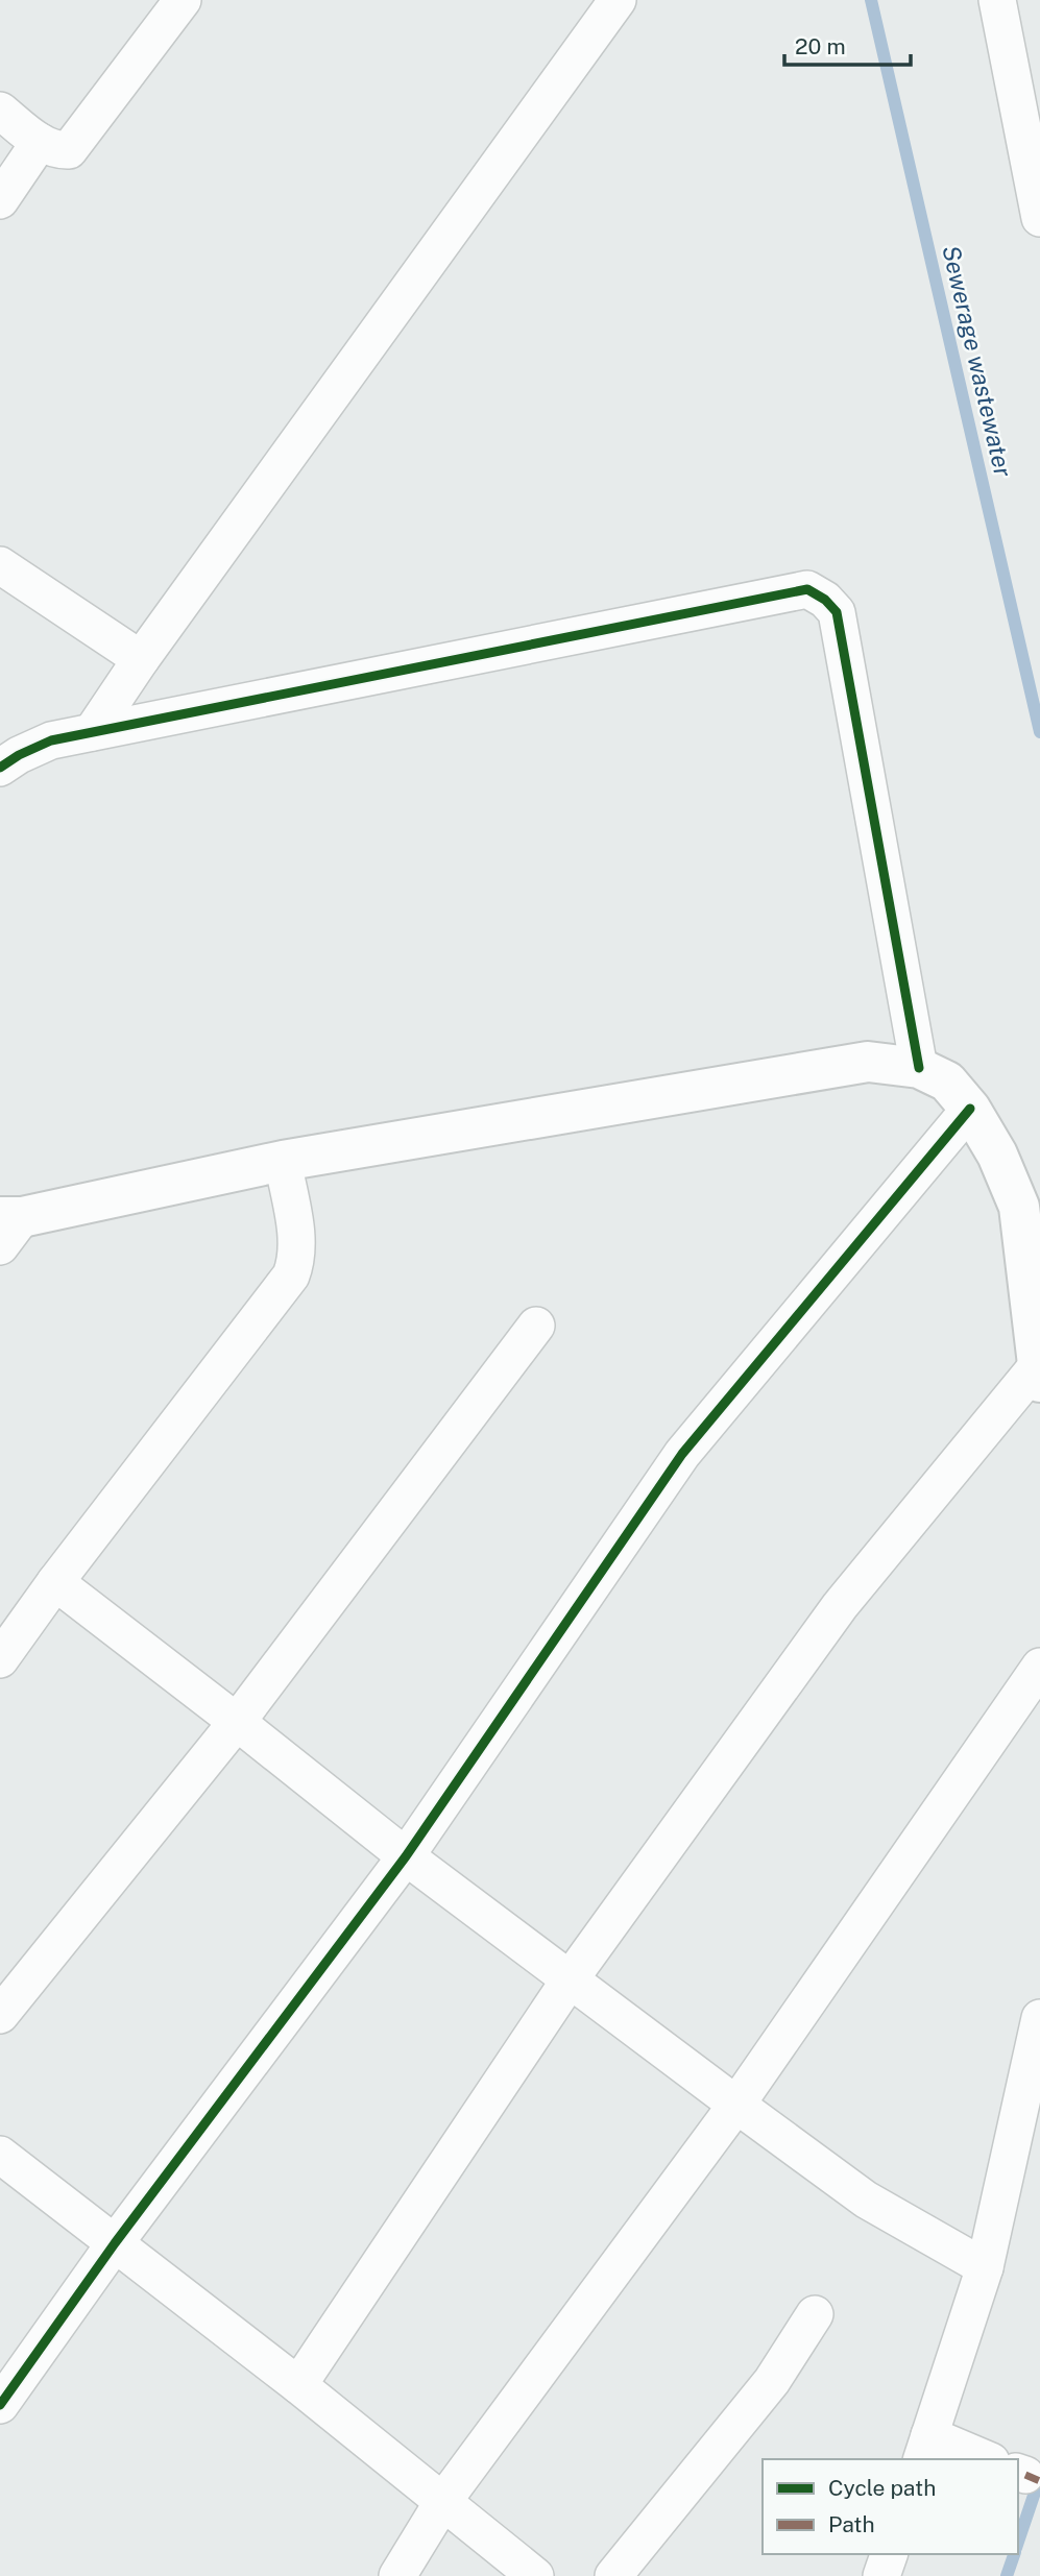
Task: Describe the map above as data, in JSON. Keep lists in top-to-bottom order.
{
  "water": ["Sewerage wastewater"],
  "legend": ["Cycle path", "Path"],
  "scale_bar": "20 m"
}
